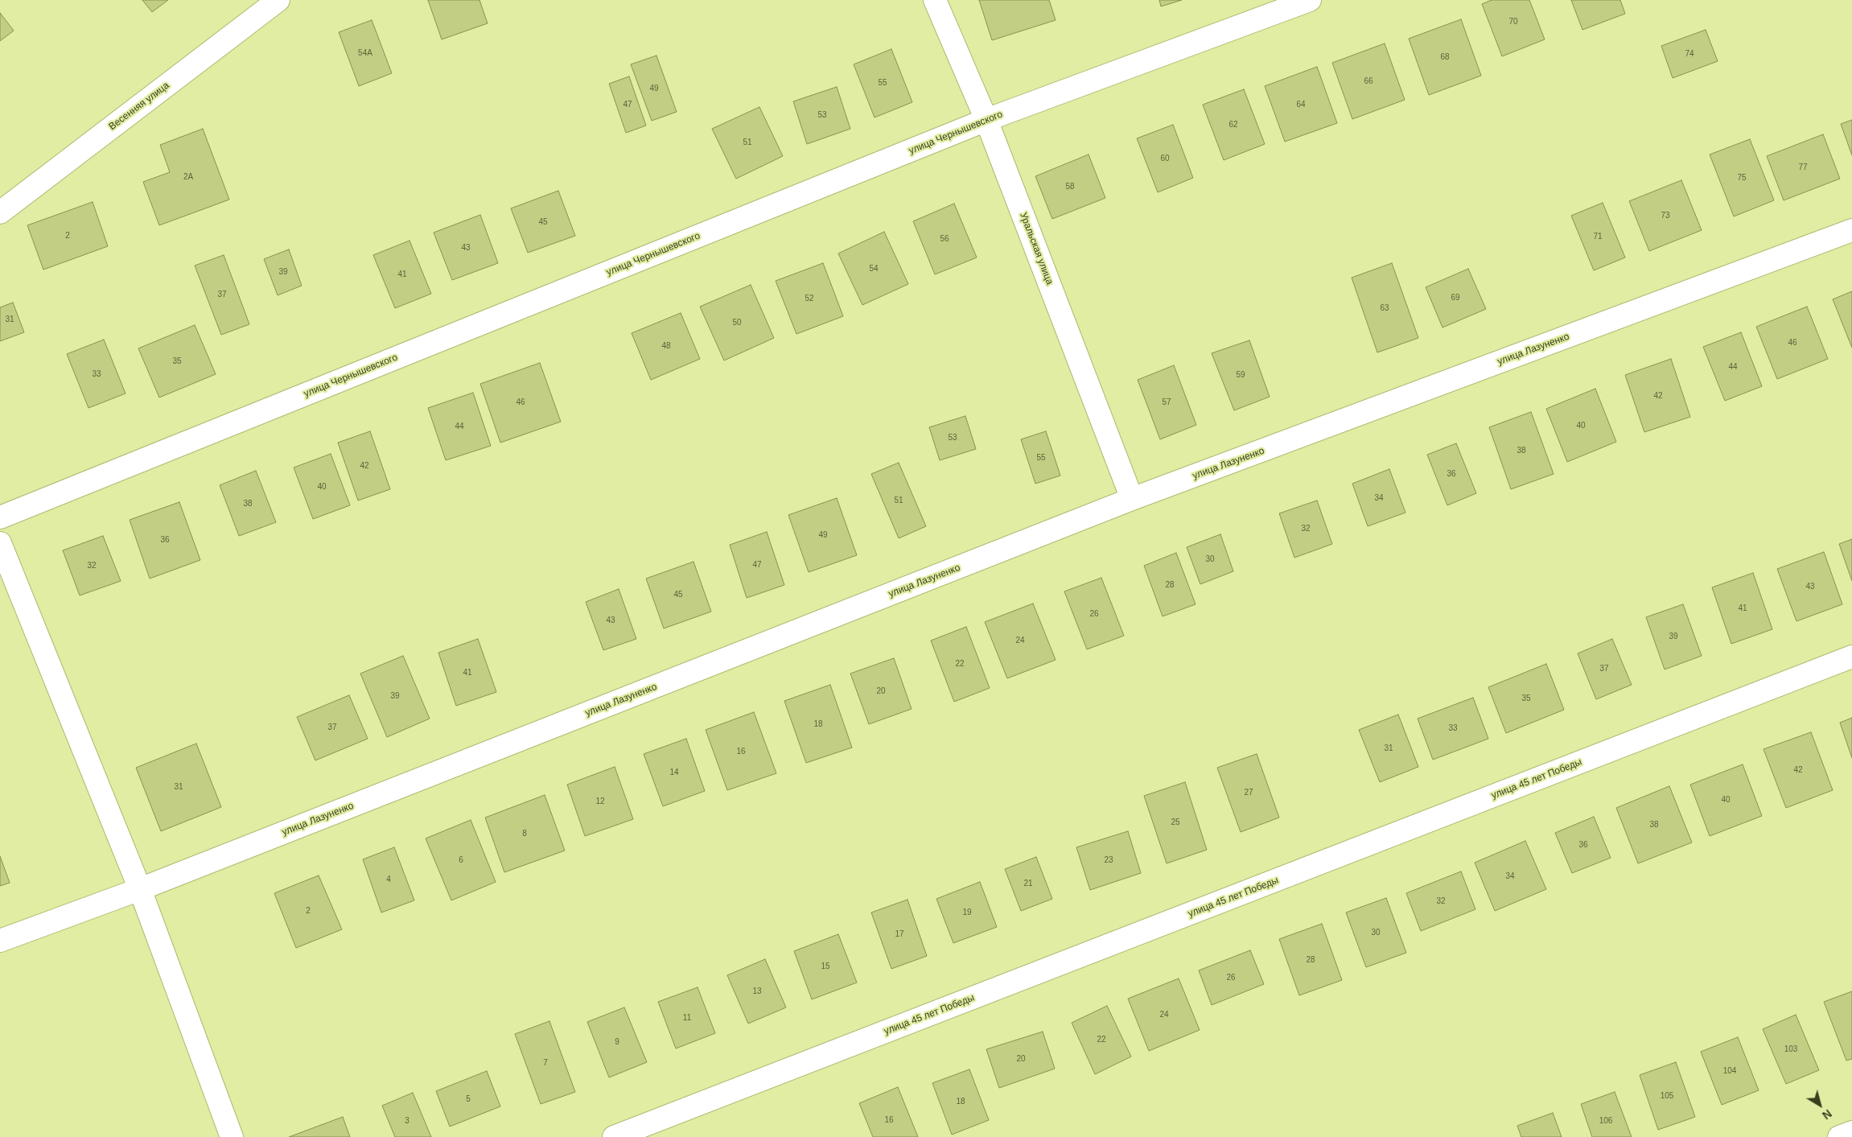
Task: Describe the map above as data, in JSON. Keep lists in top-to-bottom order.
{
  "streets": {
    "street": [
      "Весенняя улица",
      "улица Чернышевского",
      "Уральская улица",
      "улица Лазуненко",
      "улица 45 лет Победы"
    ]
  },
  "crossings": [
    ["улица Чернышевского", "Уральская улица"],
    ["Уральская улица", "улица Лазуненко"]
  ],
  "house_numbers": [
    "70",
    "54А",
    "74",
    "68",
    "66",
    "55",
    "49",
    "47",
    "64",
    "53",
    "62",
    "51",
    "60",
    "77",
    "2А",
    "75",
    "58",
    "73",
    "45",
    "2",
    "71",
    "56",
    "43",
    "54",
    "39",
    "41",
    "37",
    "69",
    "52",
    "63",
    "31",
    "50",
    "46",
    "48",
    "35",
    "44",
    "33",
    "59",
    "42",
    "46",
    "57",
    "40",
    "44",
    "53",
    "38",
    "55",
    "42",
    "36",
    "40",
    "34",
    "51",
    "38",
    "32",
    "49",
    "36",
    "30",
    "47",
    "32",
    "28",
    "43",
    "45",
    "41",
    "26",
    "43",
    "39",
    "24",
    "22",
    "37",
    "41",
    "20",
    "39",
    "35",
    "18",
    "37",
    "33",
    "31",
    "16",
    "42",
    "14",
    "31",
    "27",
    "40",
    "12",
    "25",
    "38",
    "8",
    "36",
    "6",
    "23",
    "34",
    "4",
    "21",
    "32",
    "2",
    "19",
    "30",
    "17",
    "28",
    "15",
    "26",
    "13",
    "24",
    "11",
    "22",
    "9",
    "103",
    "20",
    "7",
    "104",
    "105",
    "5",
    "18",
    "16",
    "3",
    "106"
  ],
  "north": "bottom right"
}
